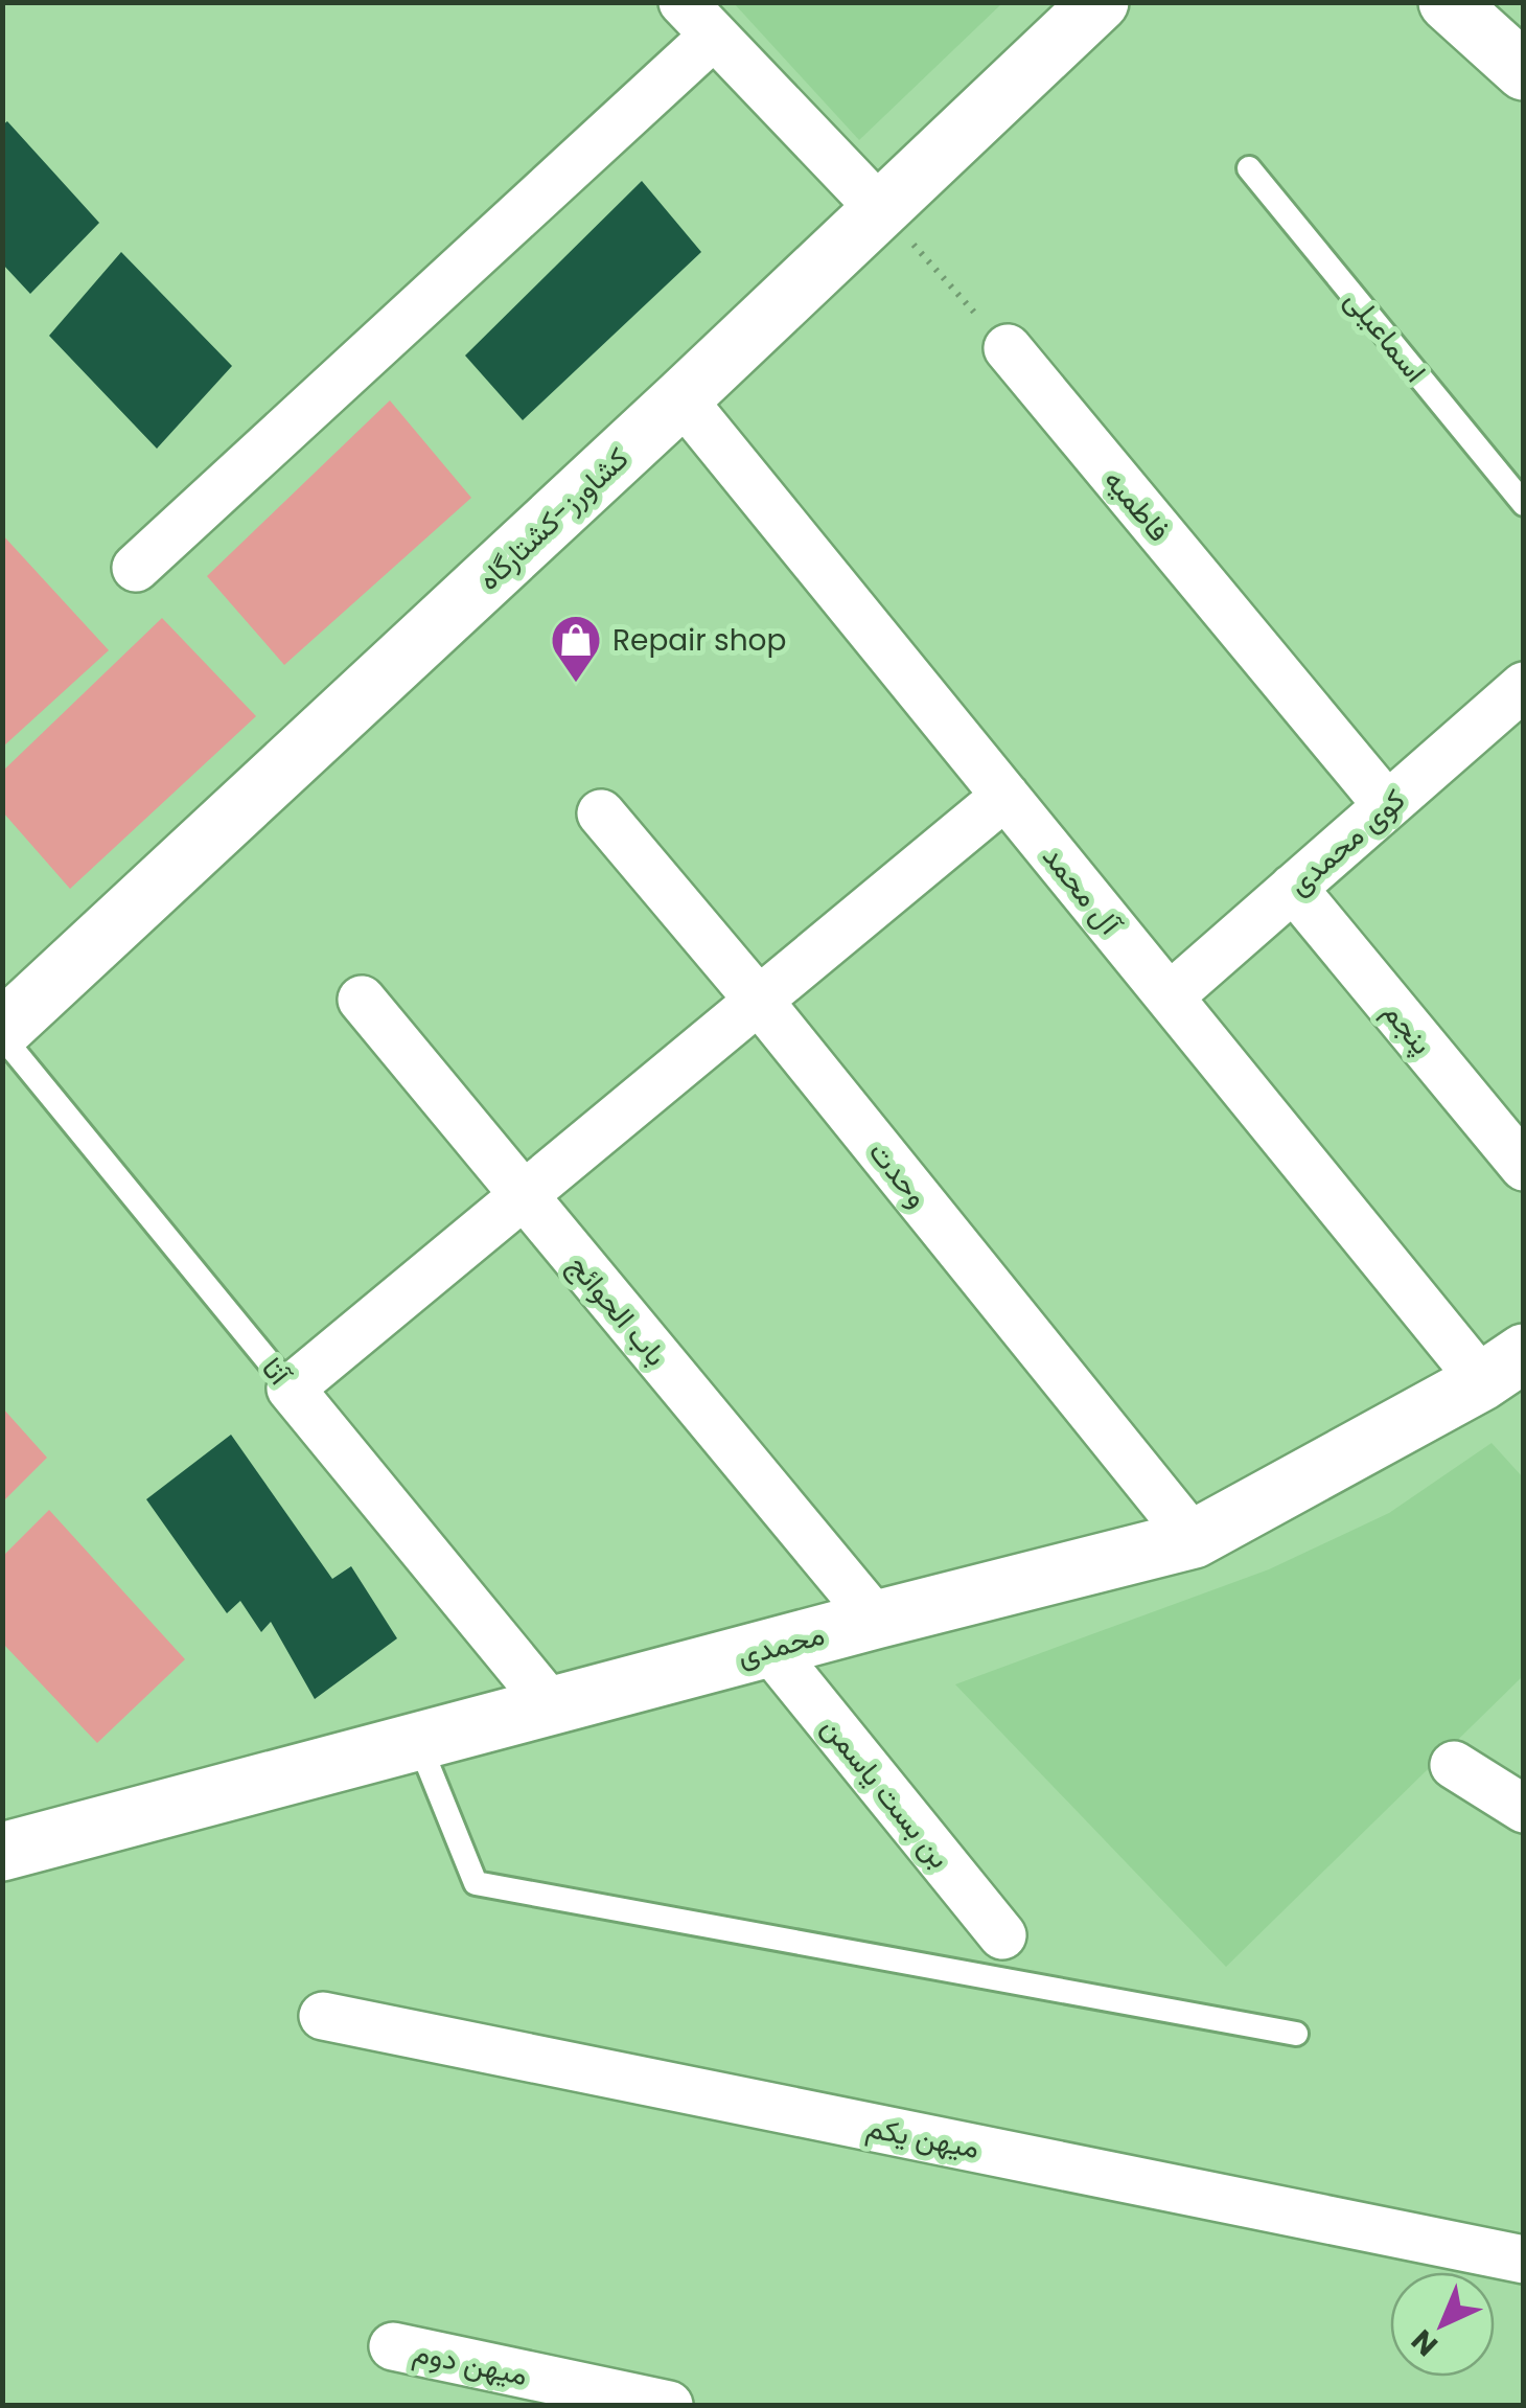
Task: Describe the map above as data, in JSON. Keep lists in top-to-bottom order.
{
  "streets": {
    "street": [
      "فاطمیه",
      "کشاورز-کشتارگاه",
      "کوی محمدی",
      "آل محمد",
      "پنجم",
      "وحدت",
      "باب الحوائج",
      "آتا",
      "محمدی",
      "بن بست یاسمن",
      "میهن یکم",
      "میهن دوم"
    ],
    "lane": ["اسماعیلی"]
  },
  "crossings": [
    ["فاطمیه", "کوی محمدی"],
    ["کشاورز-کشتارگاه", "آل محمد"],
    ["کشاورز-کشتارگاه", "آتا"],
    ["کوی محمدی", "آل محمد"],
    ["کوی محمدی", "پنجم"],
    ["آل محمد", "محمدی"],
    ["وحدت", "محمدی"],
    ["باب الحوائج", "محمدی"],
    ["آتا", "محمدی"],
    ["محمدی", "بن بست یاسمن"]
  ],
  "places": {
    "shop": ["Repair shop"]
  },
  "north": "bottom left"
}
